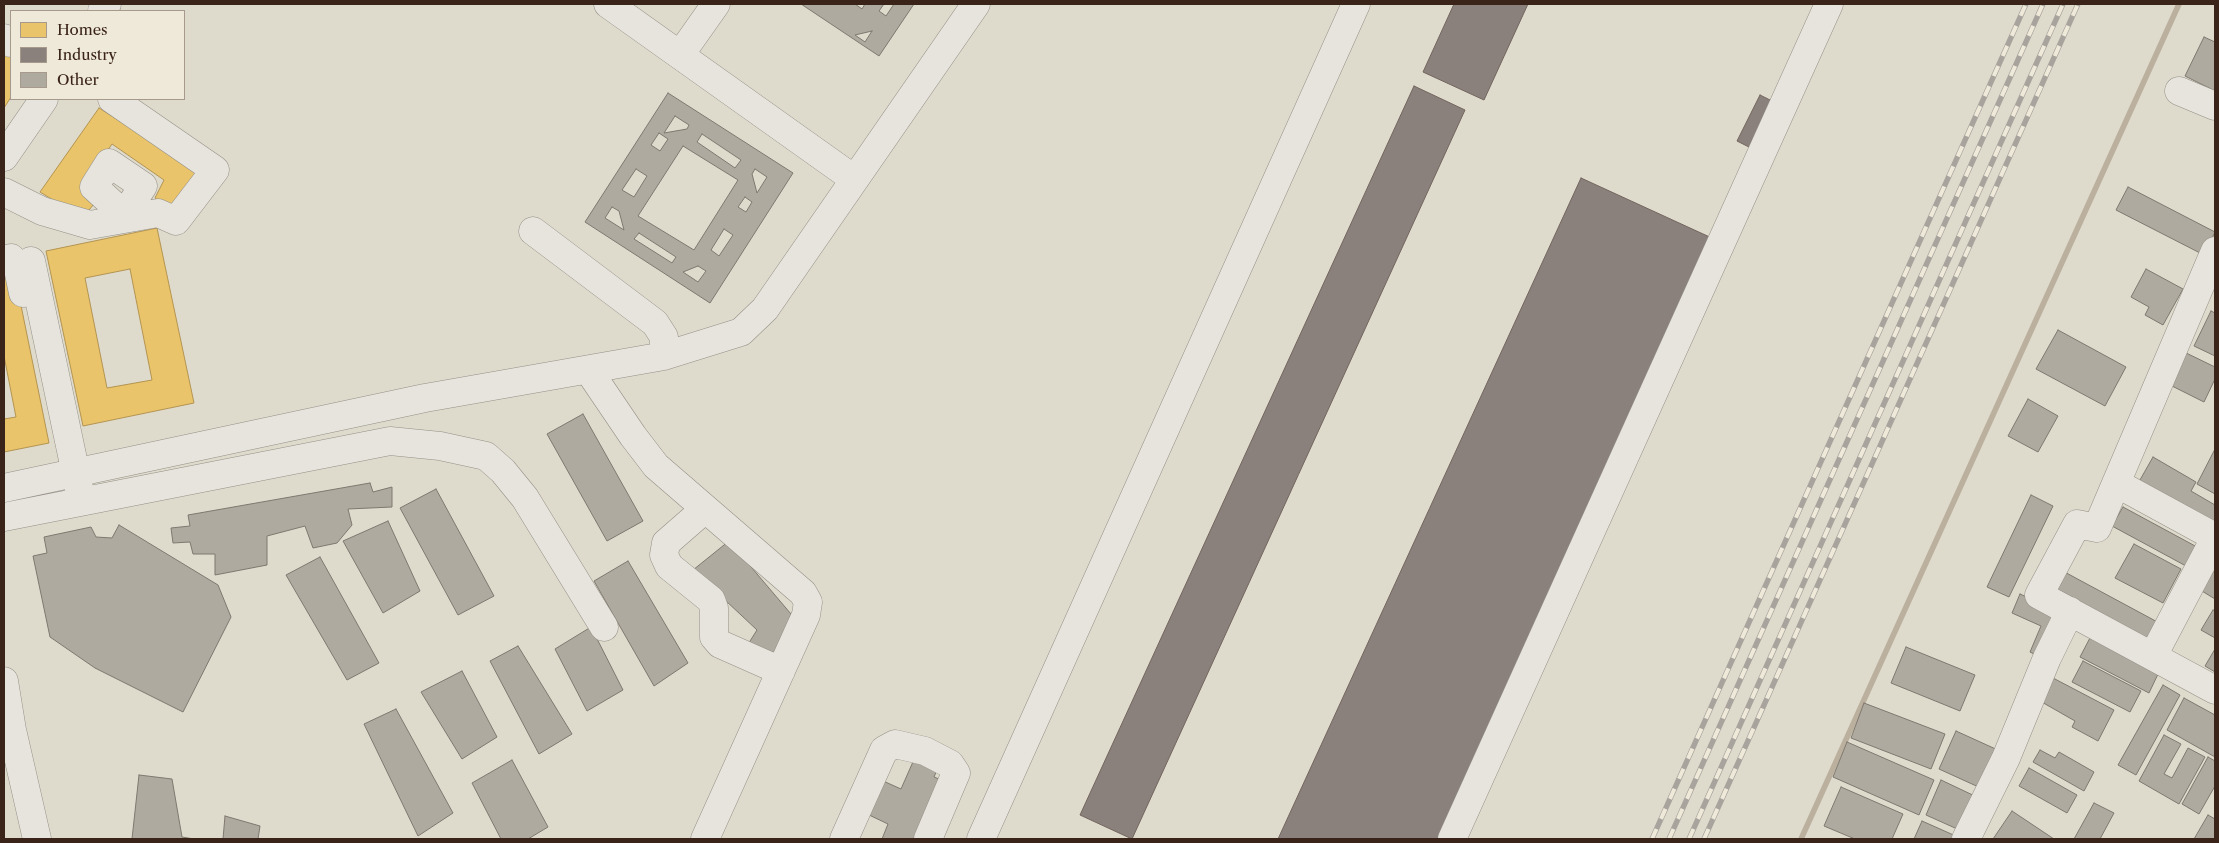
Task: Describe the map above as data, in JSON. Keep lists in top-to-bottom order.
{
  "legend": ["Homes", "Industry", "Other"]
}
